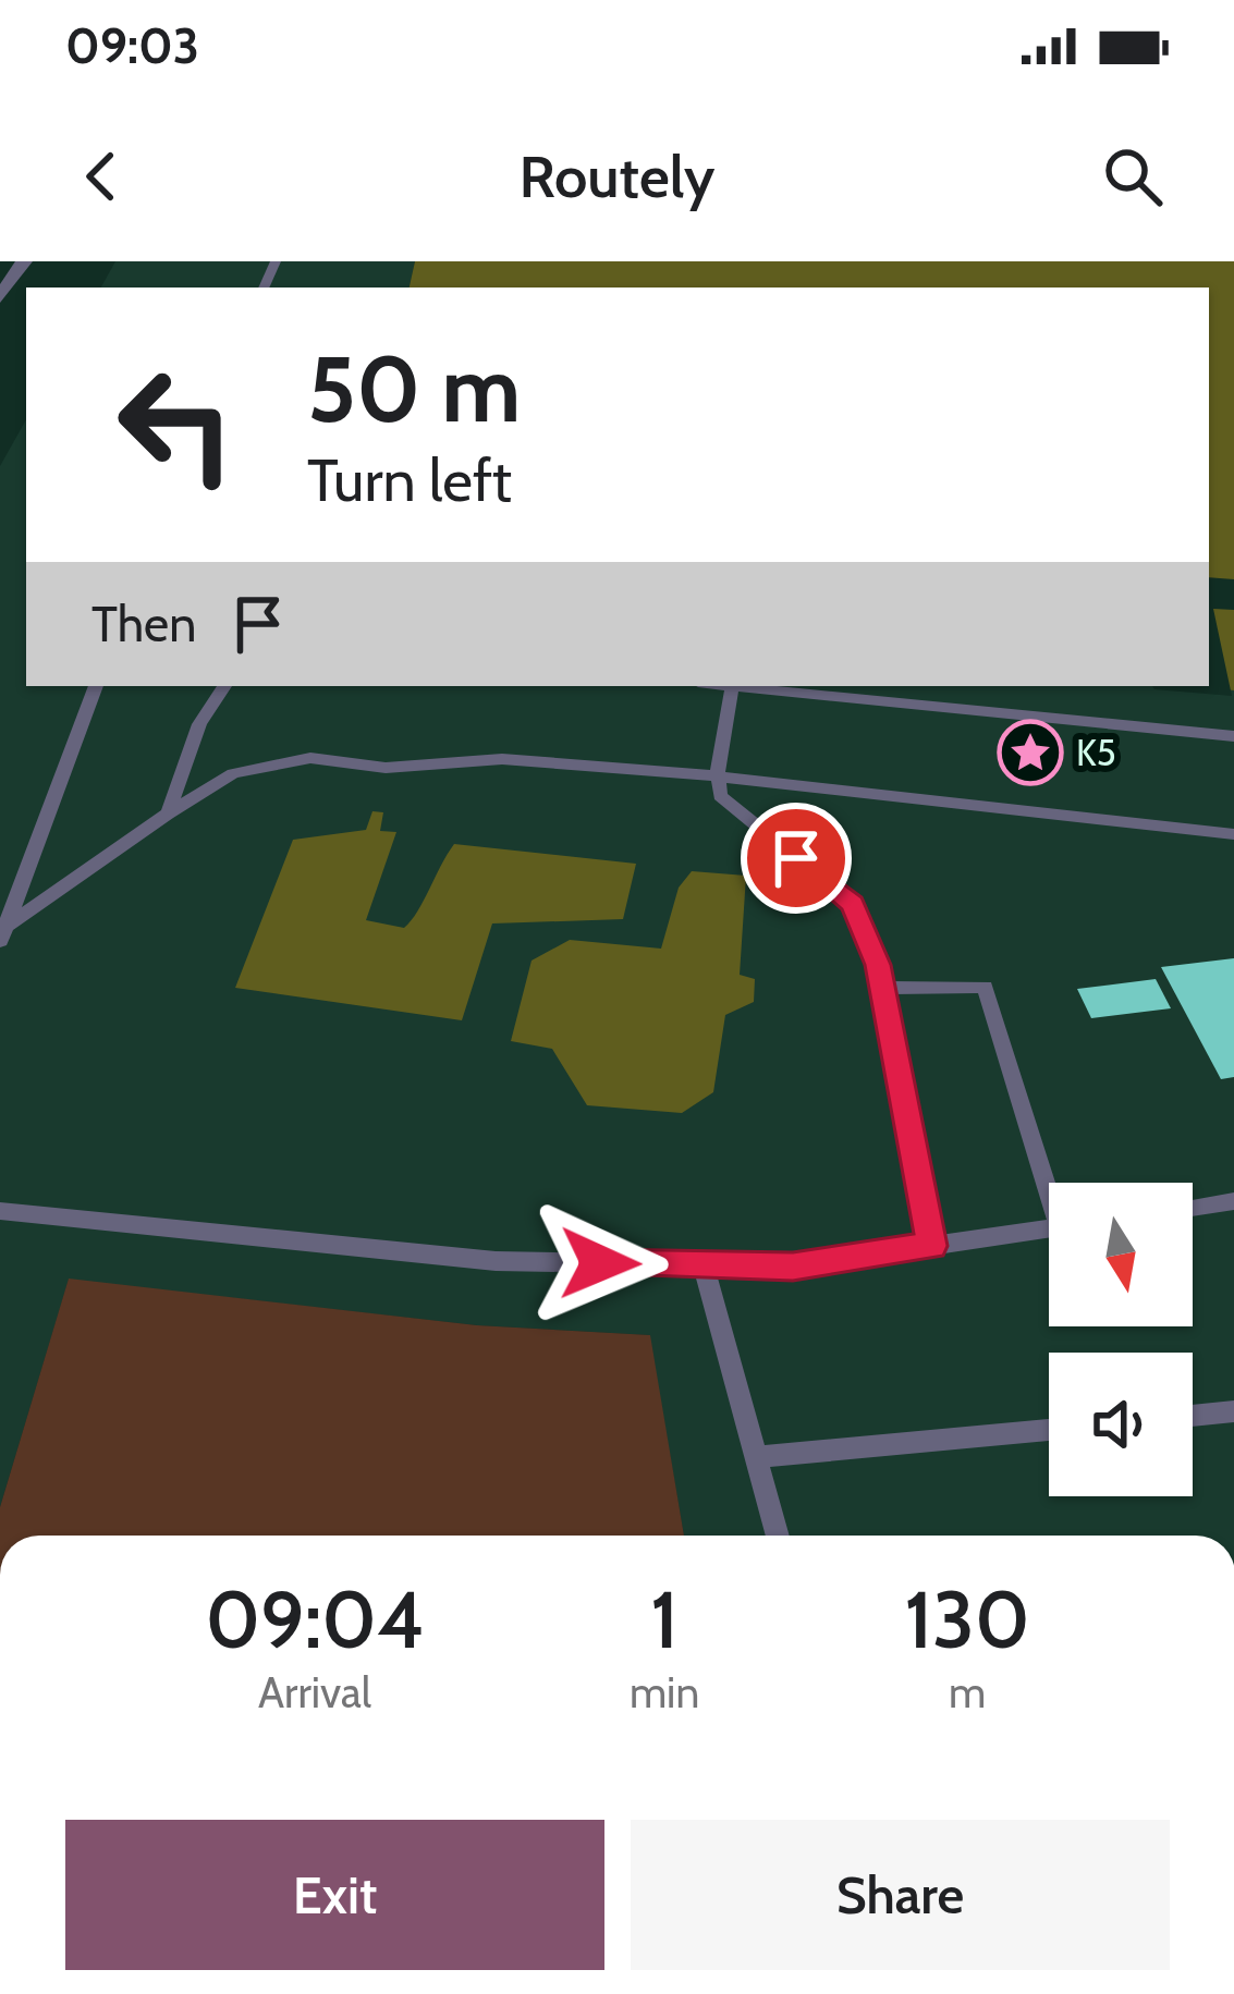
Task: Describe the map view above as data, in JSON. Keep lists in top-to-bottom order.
{
  "places": {
    "place": ["K5"]
  },
  "north": "bottom",
  "page": {
    "status": "09:03",
    "header": "Routely",
    "turn": ["50 m", "Turn left"],
    "then": "Then",
    "eta": [
      "09:04",
      "Arrival",
      "1",
      "min",
      "130",
      "m"
    ],
    "buttons": ["Exit", "Share"]
  }
}
